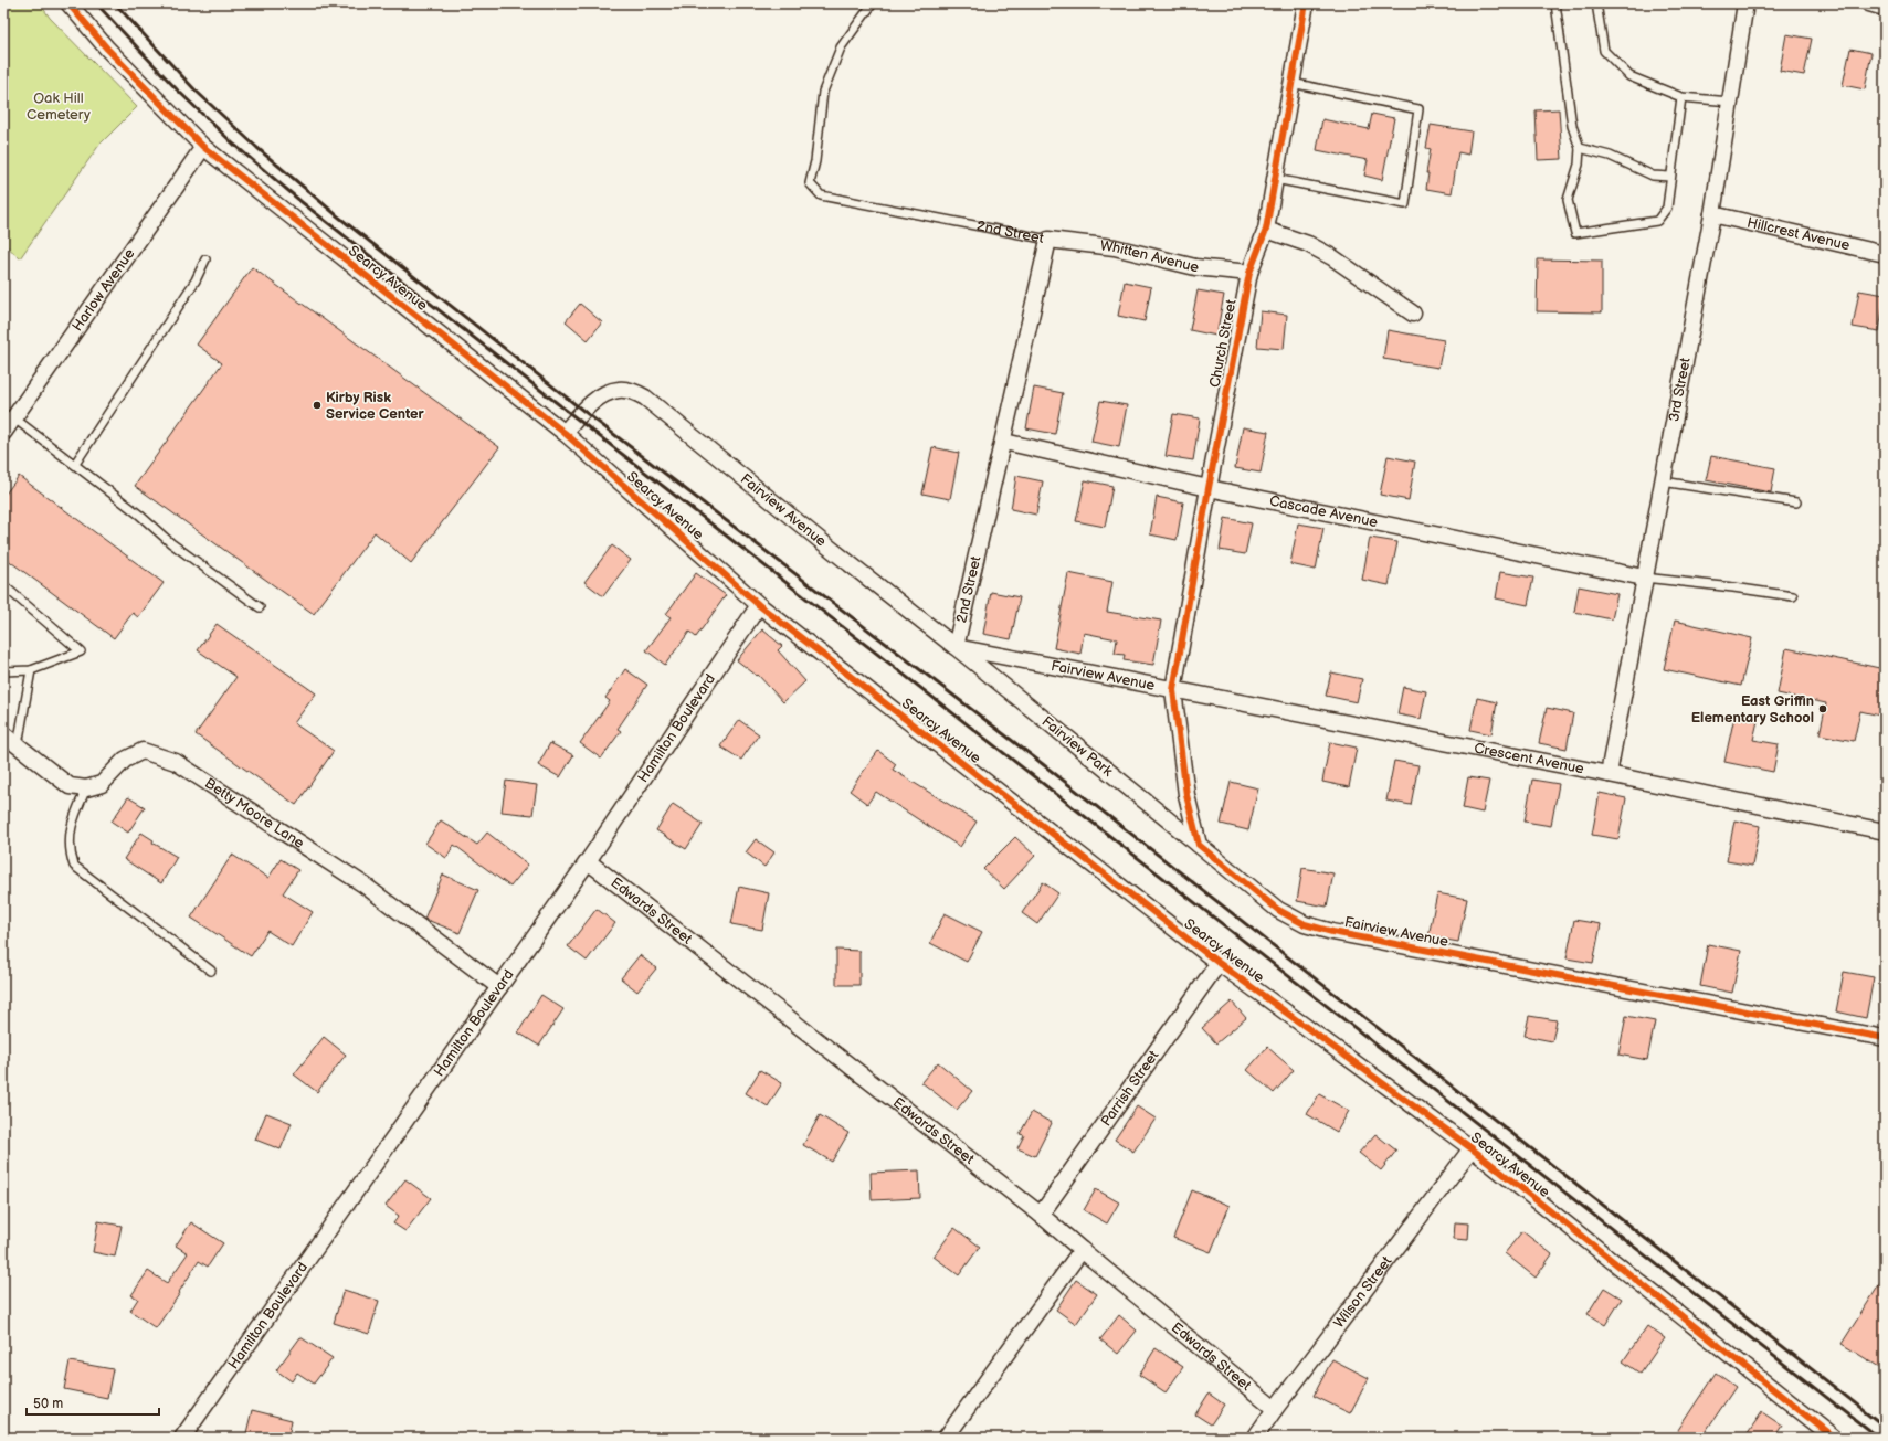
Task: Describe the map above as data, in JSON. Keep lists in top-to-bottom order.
{
  "streets": {
    "street": [
      "2nd Street",
      "Hillcrest Avenue",
      "Whitten Avenue",
      "Searcy Avenue",
      "Harlow Avenue",
      "Church Street",
      "3rd Street",
      "Fairview Avenue",
      "Cascade Avenue",
      "Hamilton Boulevard",
      "Fairview Park",
      "Crescent Avenue",
      "Betty Moore Lane",
      "Edwards Street",
      "Parrish Street",
      "Wilson Street"
    ]
  },
  "crossings": [
    ["2nd Street", "Whitten Avenue"],
    ["2nd Street", "Fairview Avenue"],
    ["2nd Street", "Cascade Avenue"],
    ["2nd Street", "Fairview Park"],
    ["Hillcrest Avenue", "3rd Street"],
    ["Whitten Avenue", "Church Street"],
    ["Searcy Avenue", "Harlow Avenue"],
    ["Searcy Avenue", "Fairview Avenue"],
    ["Searcy Avenue", "Hamilton Boulevard"],
    ["Searcy Avenue", "Parrish Street"],
    ["Searcy Avenue", "Wilson Street"],
    ["Church Street", "Fairview Avenue"],
    ["Church Street", "Cascade Avenue"],
    ["Church Street", "Crescent Avenue"],
    ["3rd Street", "Cascade Avenue"],
    ["3rd Street", "Crescent Avenue"],
    ["Fairview Avenue", "Fairview Park"],
    ["Fairview Avenue", "Crescent Avenue"],
    ["Hamilton Boulevard", "Betty Moore Lane"],
    ["Hamilton Boulevard", "Edwards Street"],
    ["Edwards Street", "Parrish Street"],
    ["Edwards Street", "Wilson Street"]
  ],
  "parks": ["Oak Hill Cemetery"],
  "places": ["Kirby Risk Service Center", "East Griffin Elementary School"],
  "scale_bar": "50 m"
}
